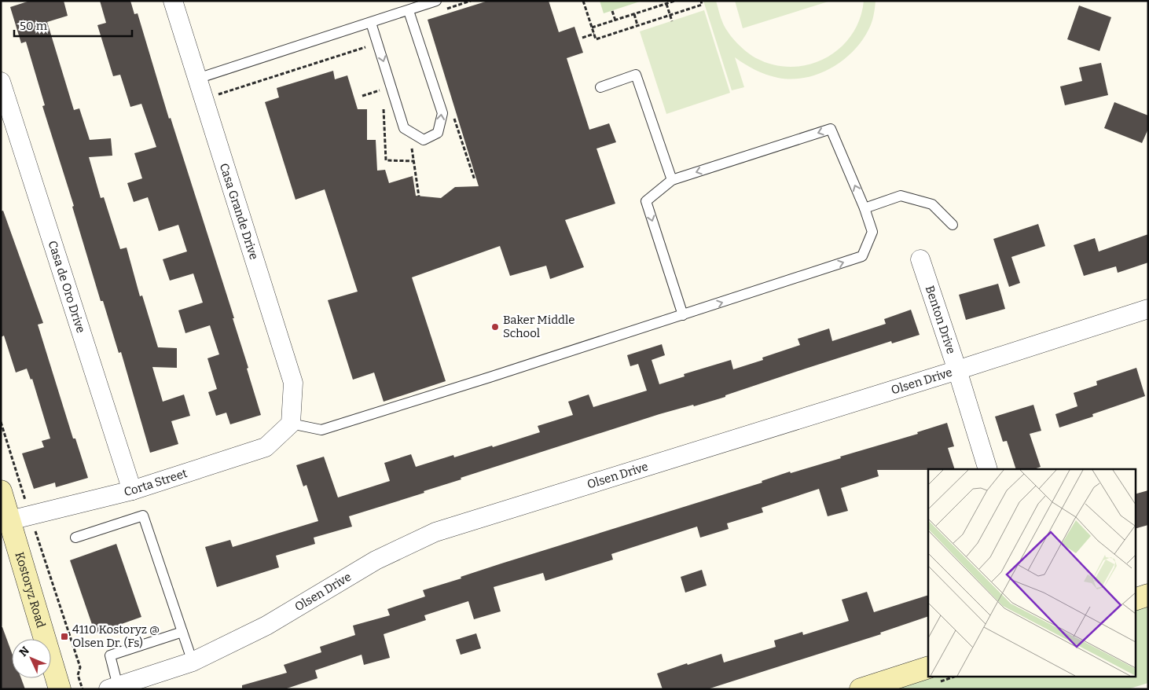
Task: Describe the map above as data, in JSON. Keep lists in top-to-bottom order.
{
  "streets": {
    "main road": ["Kostoryz Road"],
    "street": [
      "Casa Grande Drive",
      "Casa de Oro Drive",
      "Benton Drive",
      "Olsen Drive",
      "Corta Street"
    ]
  },
  "crossings": [
    ["Casa Grande Drive", "Corta Street"],
    ["Casa de Oro Drive", "Corta Street"],
    ["Benton Drive", "Olsen Drive"],
    ["Corta Street", "Kostoryz Road"]
  ],
  "places": {
    "other": ["Baker Middle School"],
    "transit": ["4110 Kostoryz @ Olsen Dr. (Fs)"]
  },
  "scale_bar": "50 m",
  "north": "top left"
}
